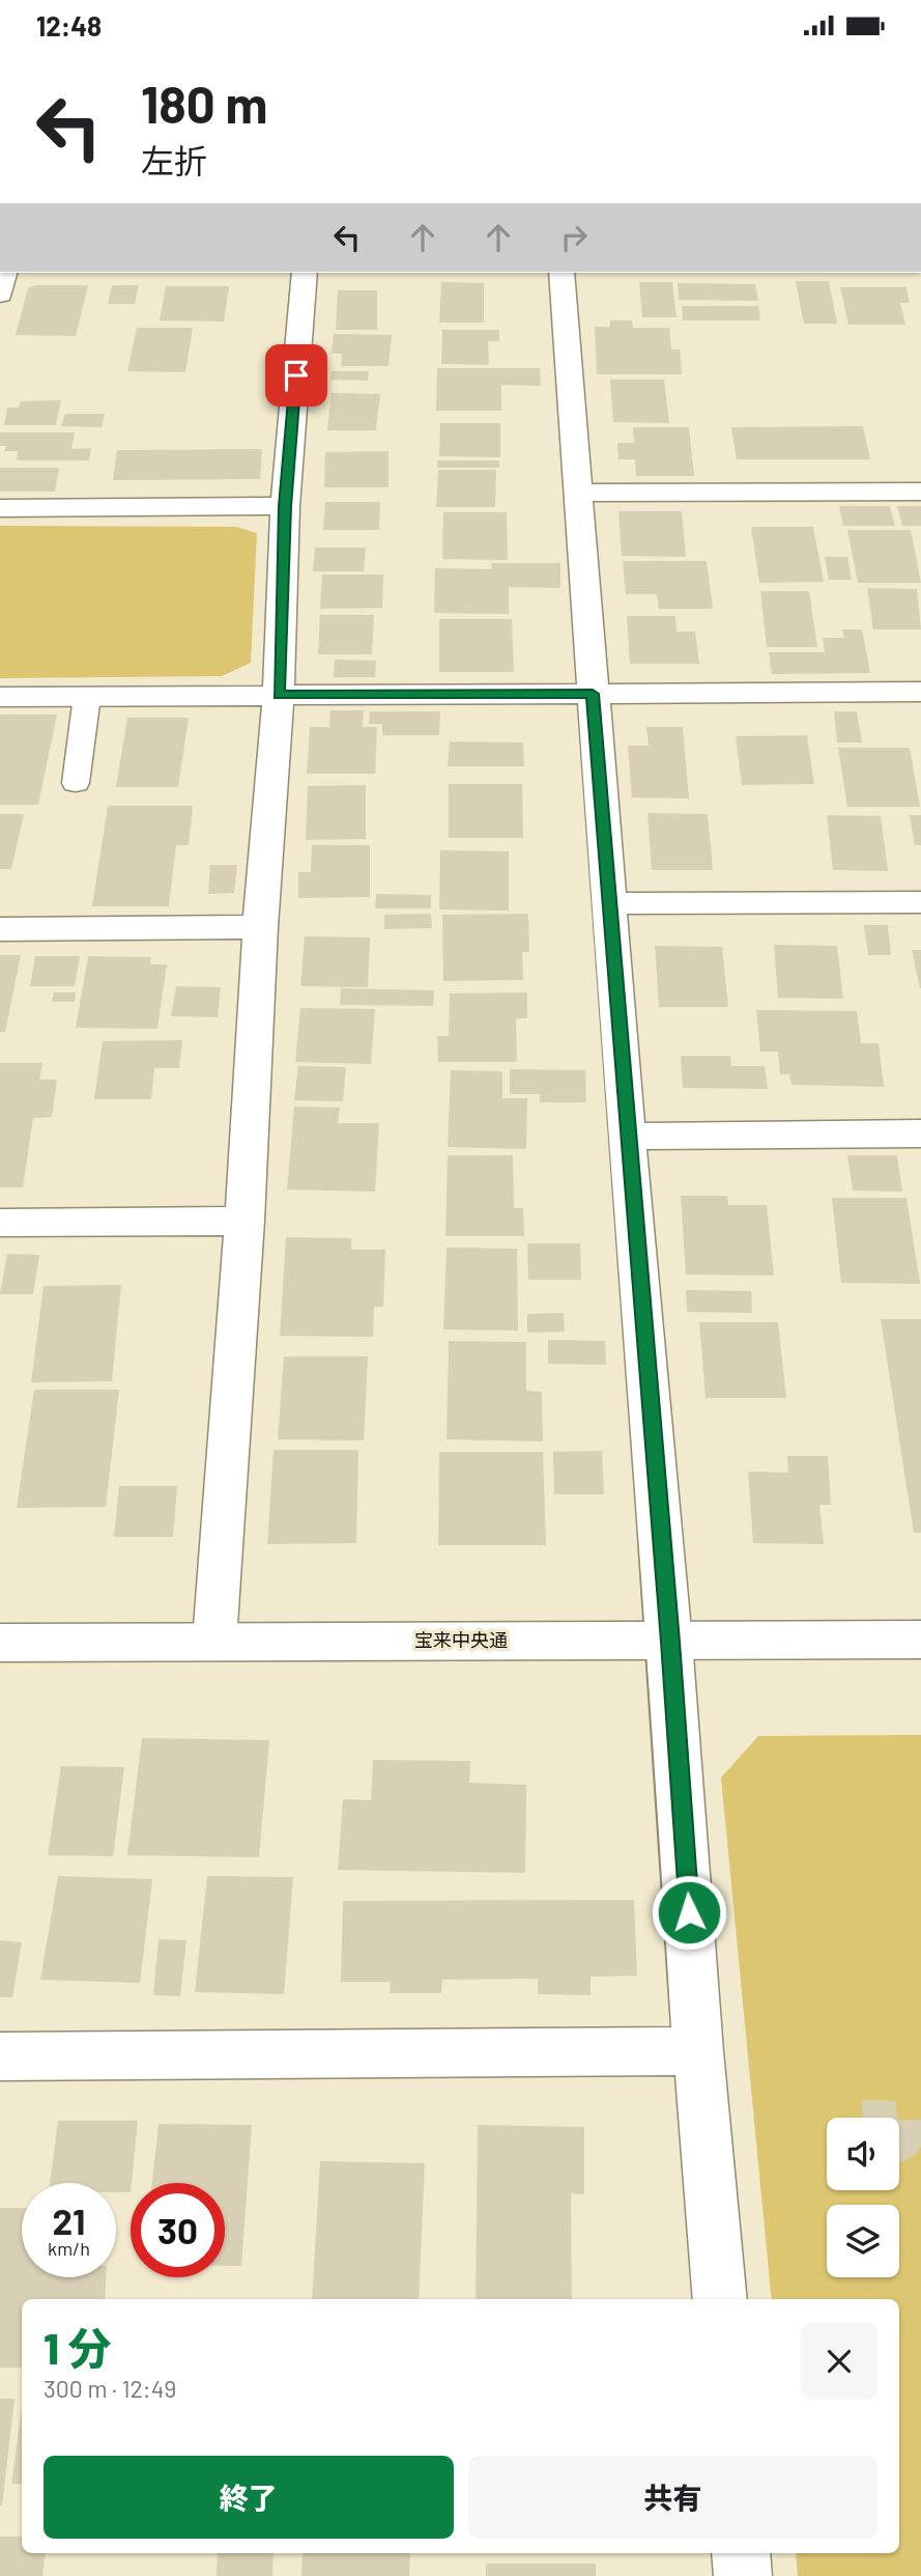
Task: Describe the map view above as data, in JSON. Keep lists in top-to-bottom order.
{
  "streets": {
    "street": ["宝来中央通"]
  },
  "page": {
    "status": "12:48",
    "turn": ["180 m", "左折"],
    "speed": "21 km/h",
    "limit": "30",
    "heading": ["1 分", "300 m · 12:49"],
    "buttons": ["終了", "共有"]
  }
}
